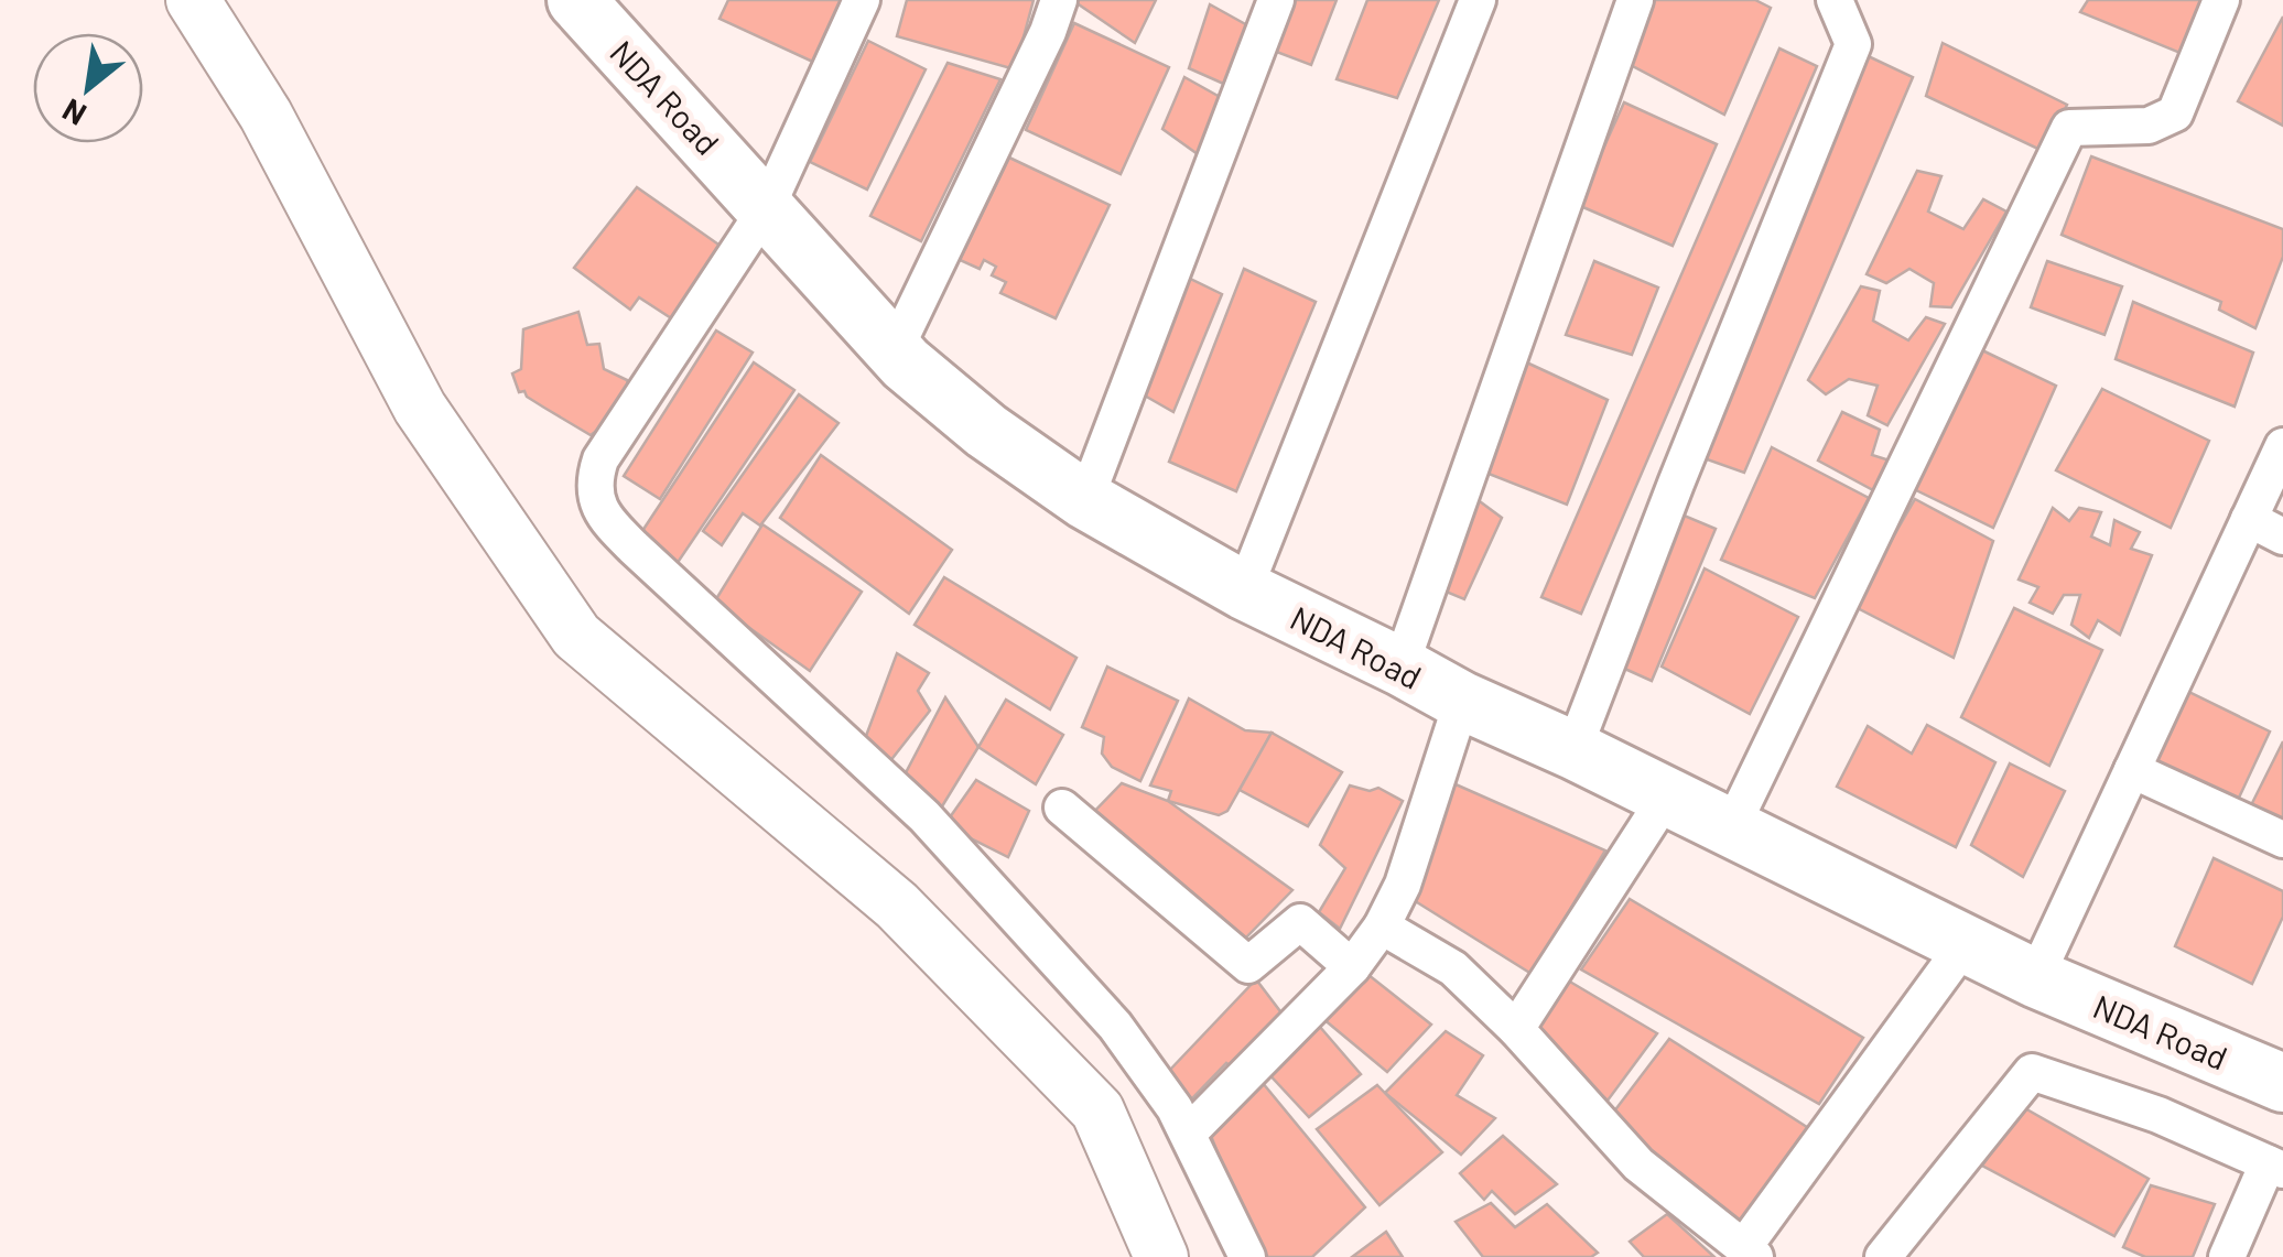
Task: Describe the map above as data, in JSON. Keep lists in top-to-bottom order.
{
  "streets": {
    "main road": ["NDA Road"]
  },
  "north": "bottom left"
}
